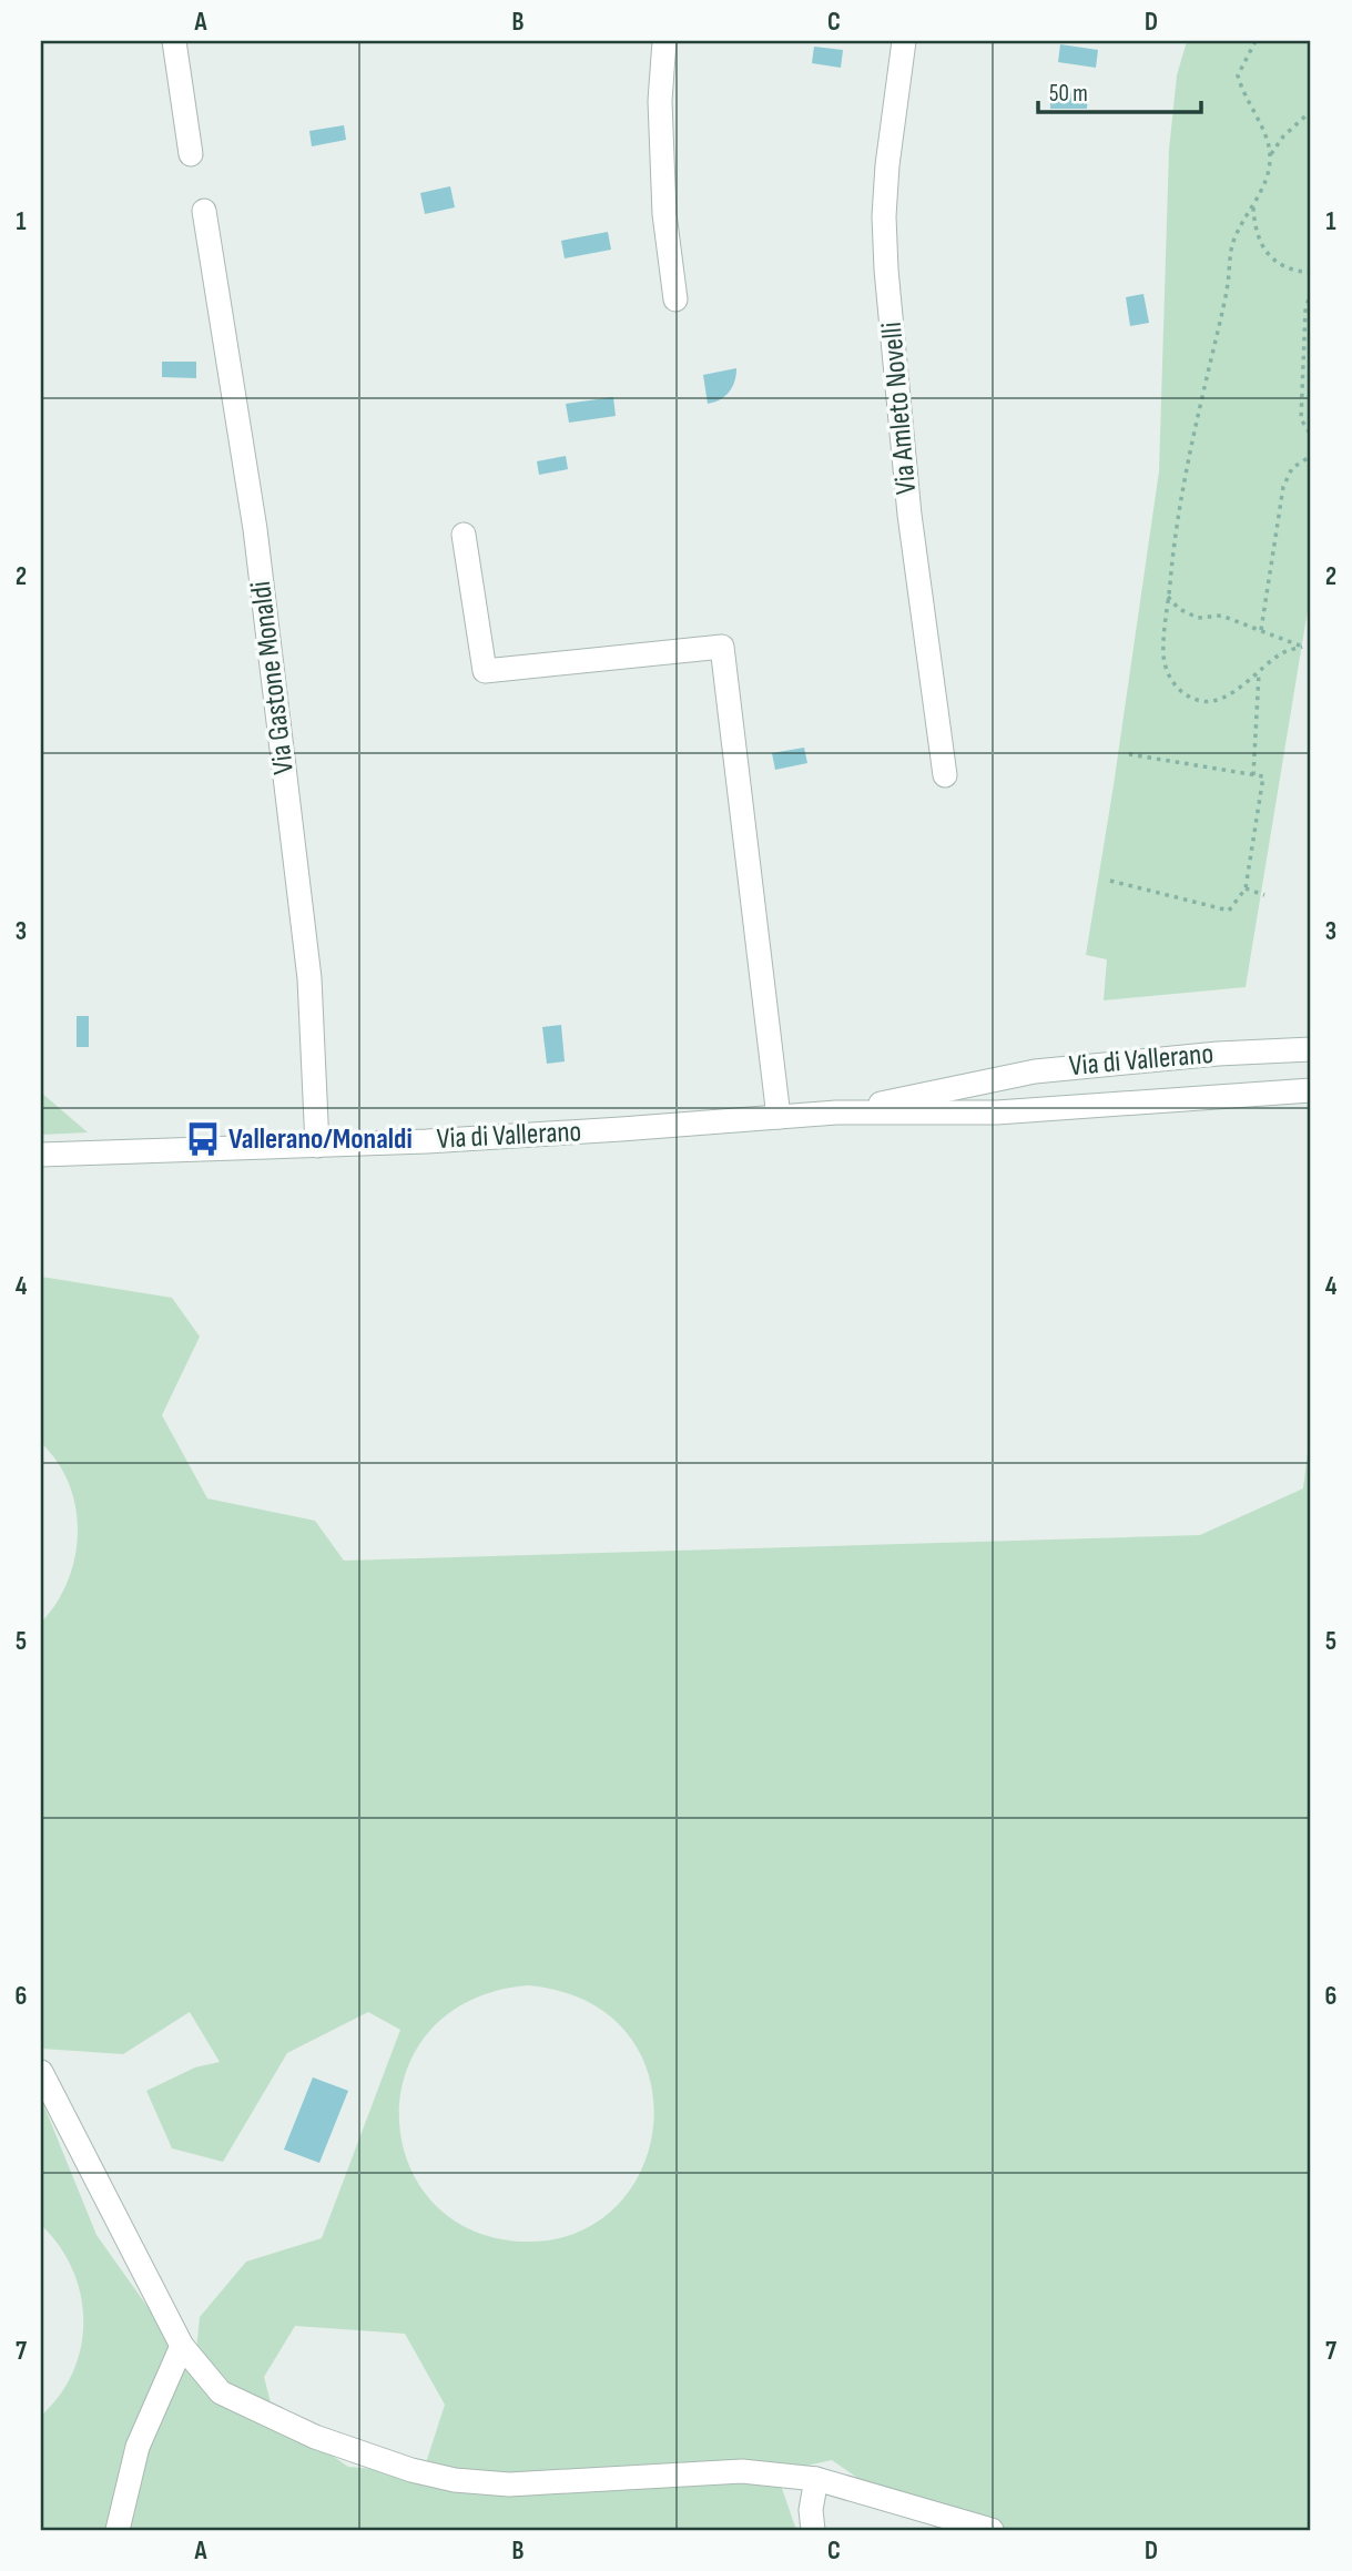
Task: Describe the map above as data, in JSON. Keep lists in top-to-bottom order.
{
  "streets": {
    "street": ["Via Amleto Novelli", "Via Gastone Monaldi", "Via di Vallerano"]
  },
  "crossings": [
    ["Via Gastone Monaldi", "Via di Vallerano"]
  ],
  "places": {
    "bus stop": ["Vallerano/Monaldi"]
  },
  "scale_bar": "50 m",
  "grid": {
    "columns": [
      "A",
      "B",
      "C",
      "D"
    ],
    "rows": [
      "1",
      "2",
      "3",
      "4",
      "5",
      "6",
      "7"
    ]
  }
}
